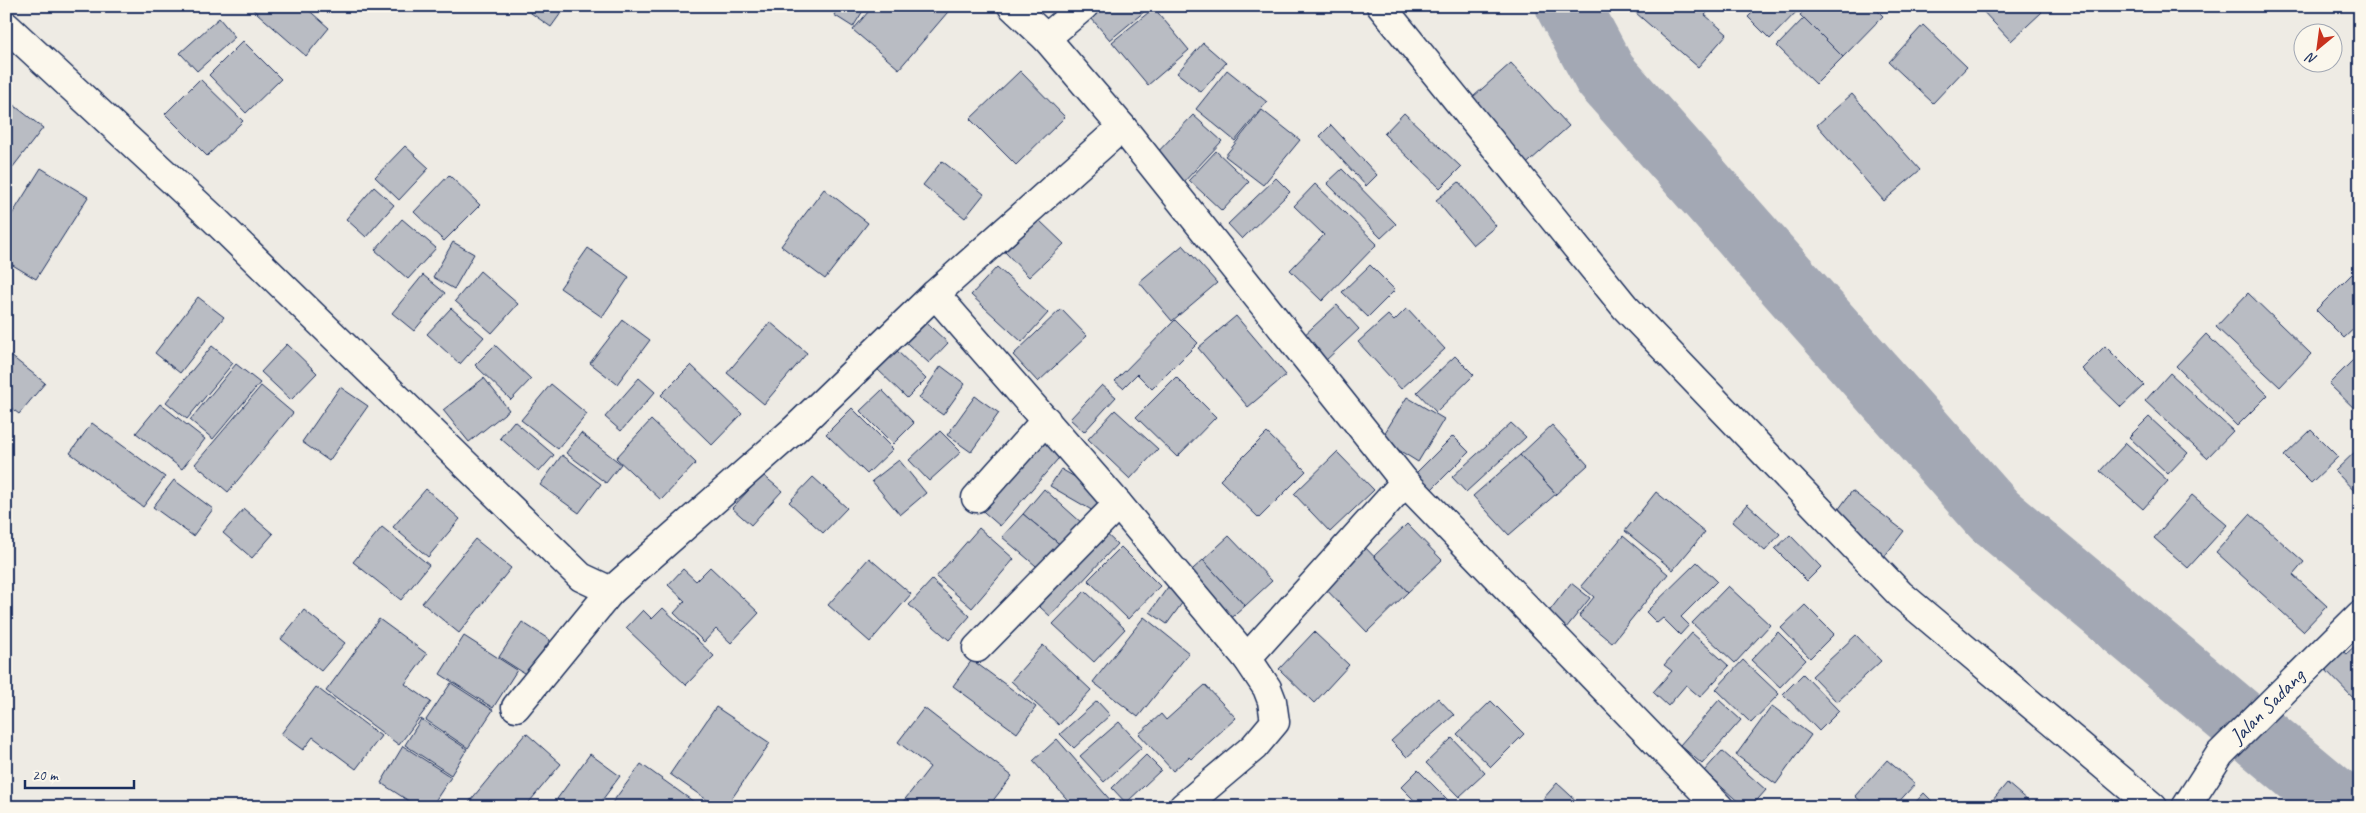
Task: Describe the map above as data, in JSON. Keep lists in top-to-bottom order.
{
  "streets": {
    "street": ["Jalan Sadang"]
  },
  "scale_bar": "20 m",
  "north": "bottom left"
}
